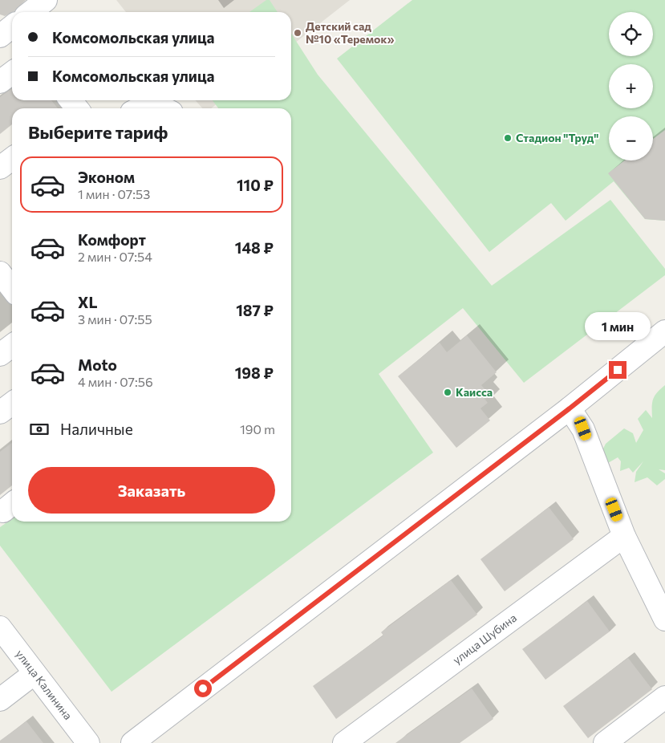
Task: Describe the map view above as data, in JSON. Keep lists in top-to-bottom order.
{
  "streets": {
    "street": ["улица Шубина", "улица Калинина"]
  },
  "places": ["Детский сад №10 «Теремок»", "Стадион \"Труд\"", "Каисса"],
  "page": {
    "map_buttons": ["+", "−"],
    "banner": ["Комсомольская улица", "Комсомольская улица"],
    "heading": "Выберите тариф",
    "list": [
      {
        "name": "Эконом",
        "note": "1 мин · 07:53",
        "value": "110 ₽"
      },
      {
        "name": "Комфорт",
        "note": "2 мин · 07:54",
        "value": "148 ₽"
      },
      {
        "name": "XL",
        "note": "3 мин · 07:55",
        "value": "187 ₽"
      },
      {
        "name": "Moto",
        "note": "4 мин · 07:56",
        "value": "198 ₽"
      }
    ],
    "bubble": "1 мин",
    "pay": ["Наличные", "190 m"],
    "buttons": "Заказать"
  }
}
